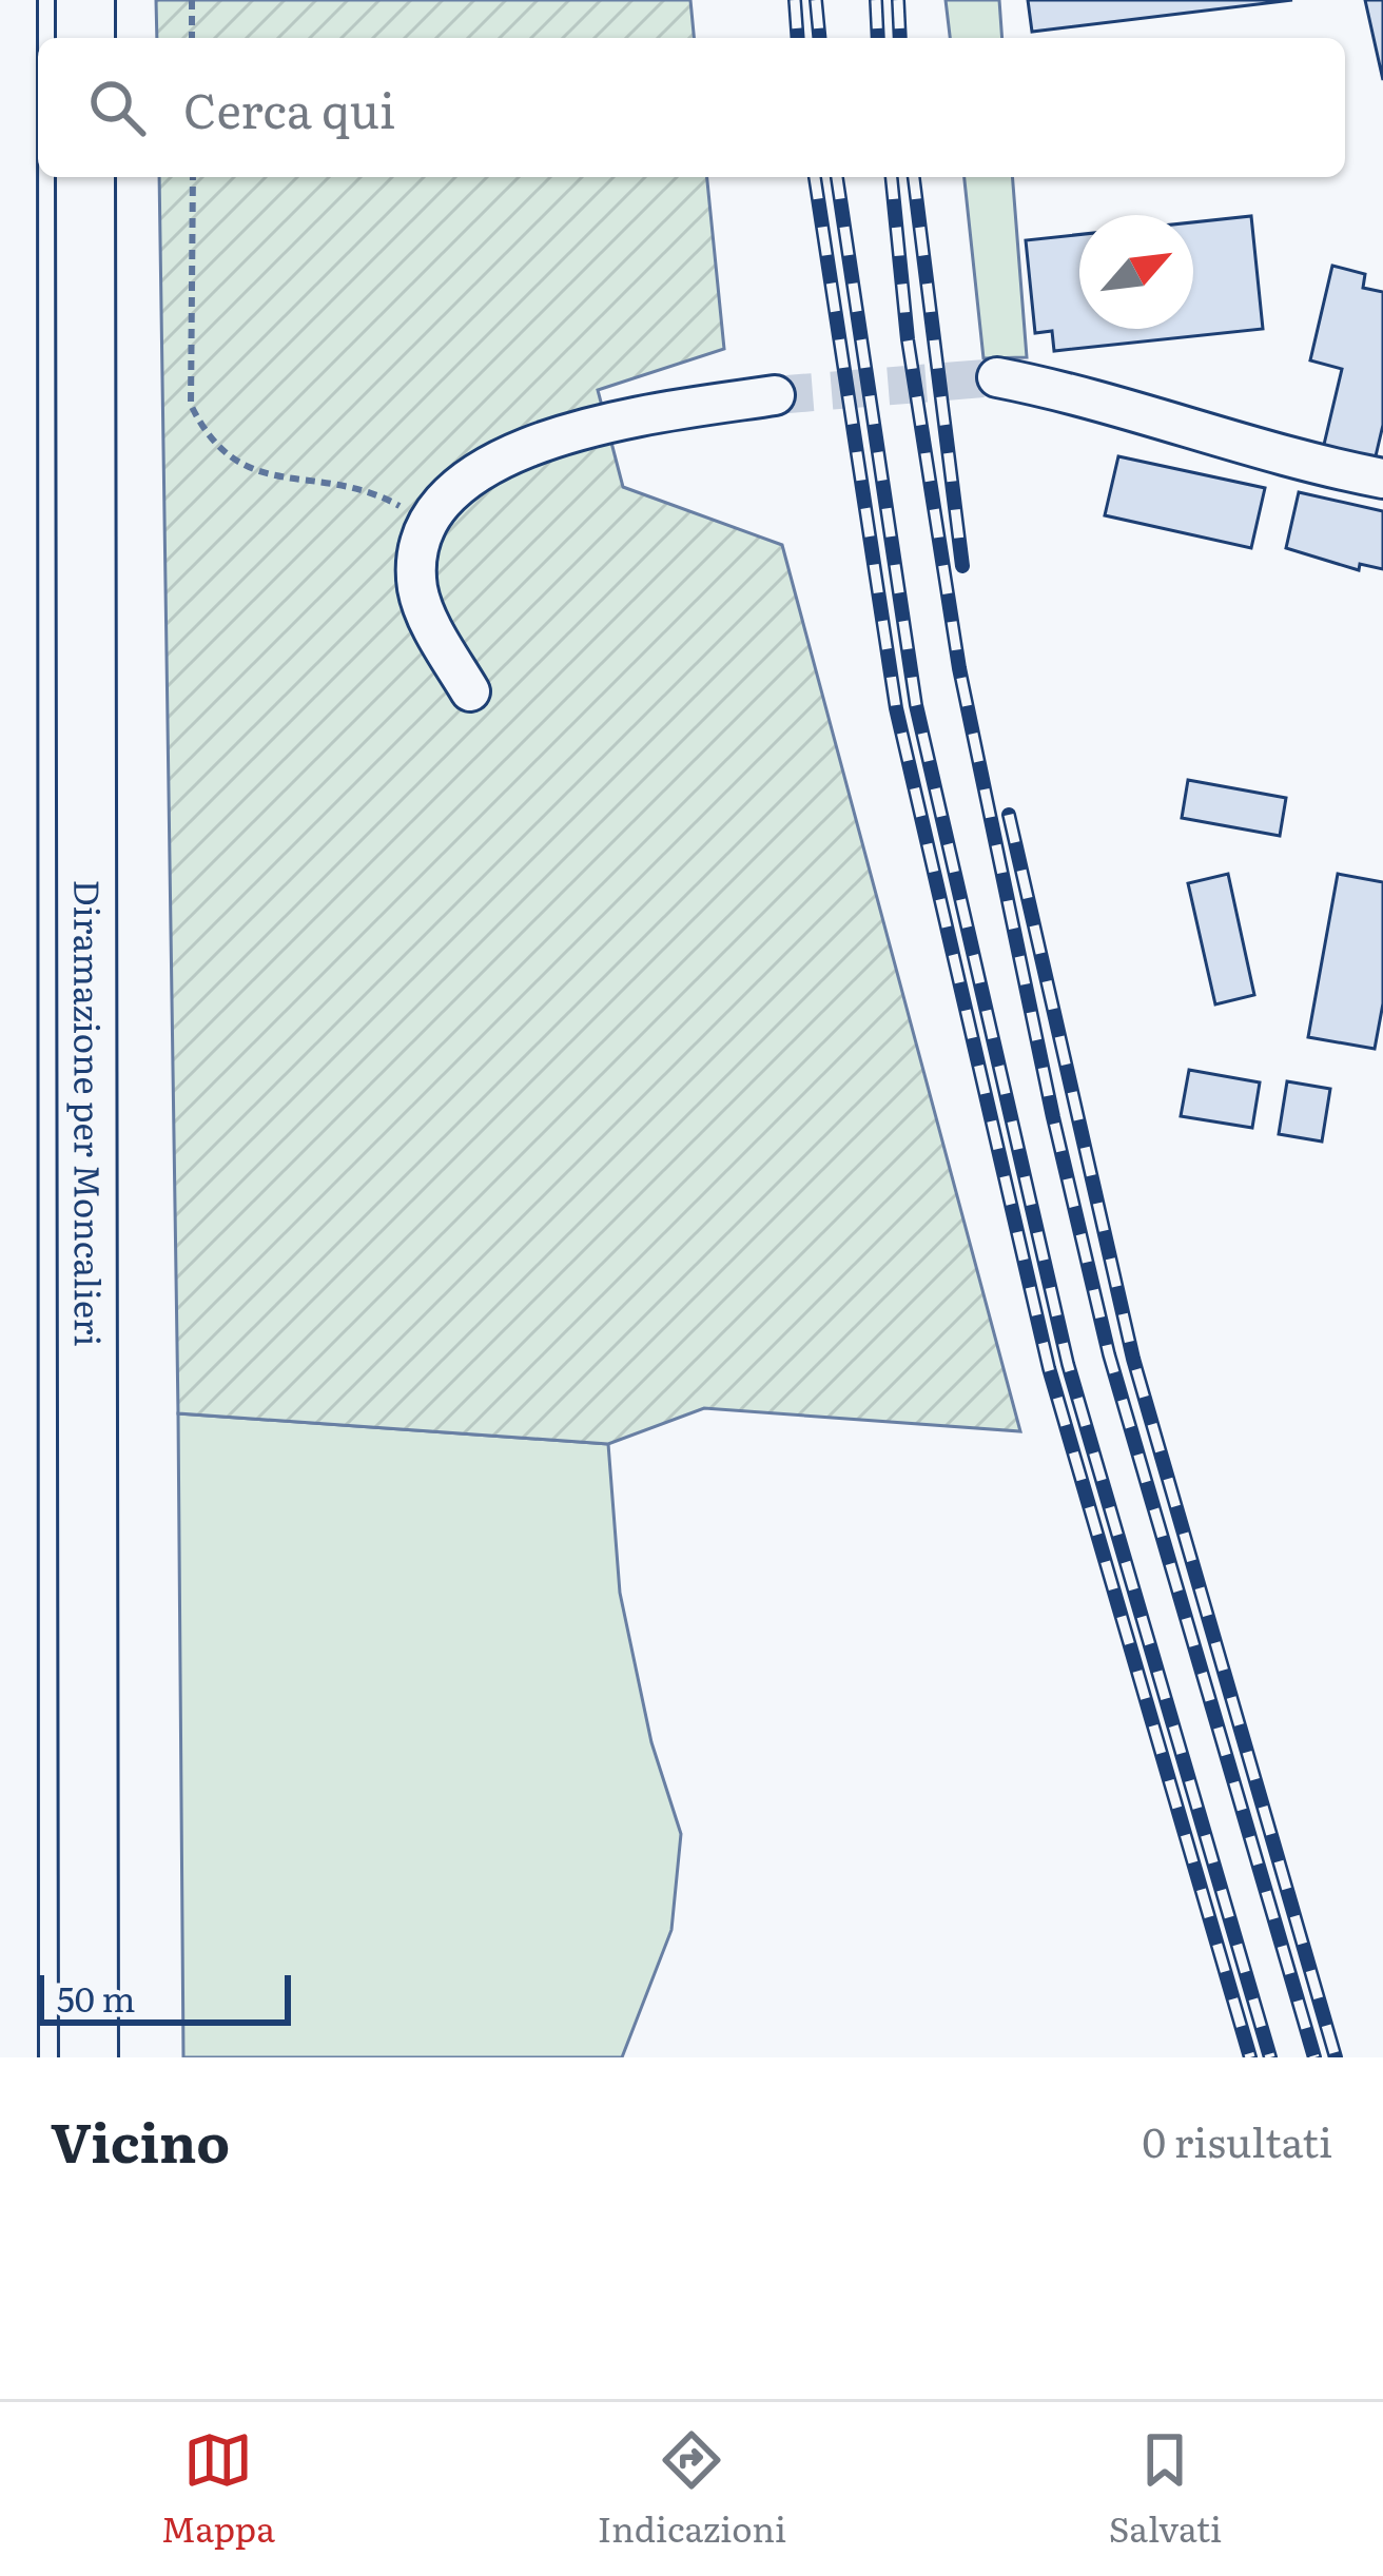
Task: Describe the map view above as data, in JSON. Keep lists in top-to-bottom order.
{
  "streets": {
    "highway": ["Diramazione per Moncalieri"]
  },
  "scale_bar": "50 m",
  "north": "top right",
  "page": {
    "search": "Cerca qui",
    "scale": "50 m",
    "heading": ["Vicino", "0 risultati"],
    "nav": ["Mappa", "Indicazioni", "Salvati"]
  }
}
